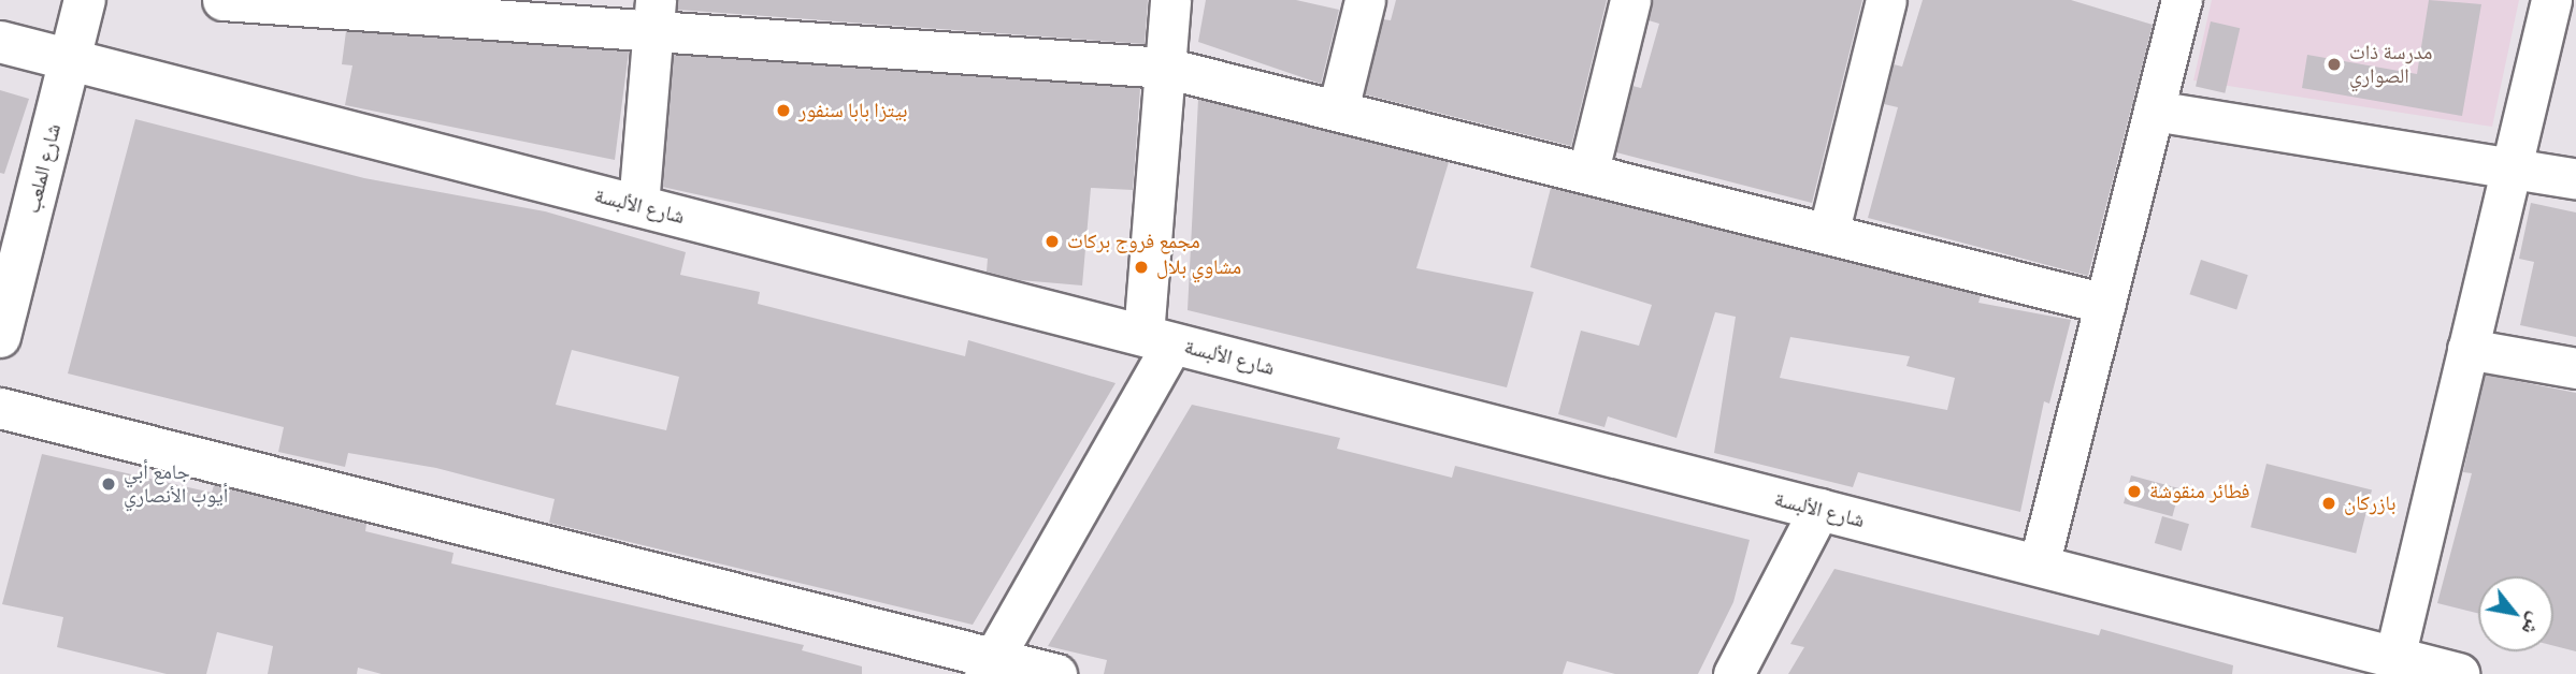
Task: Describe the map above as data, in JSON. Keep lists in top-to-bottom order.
{
  "streets": {
    "main road": ["شارع الملعب", "شارع الألبسة"]
  },
  "crossings": [
    ["شارع الملعب", "شارع الألبسة"]
  ],
  "places": [
    "مدرسة ذات الصواري",
    "بيتزا بابا سنفور",
    "مجمع فروج بركات",
    "مشاوي بلال",
    "جامع أبي أيوب الأنصاري",
    "فطائر منقوشة",
    "بازركان"
  ],
  "north": "bottom right"
}
